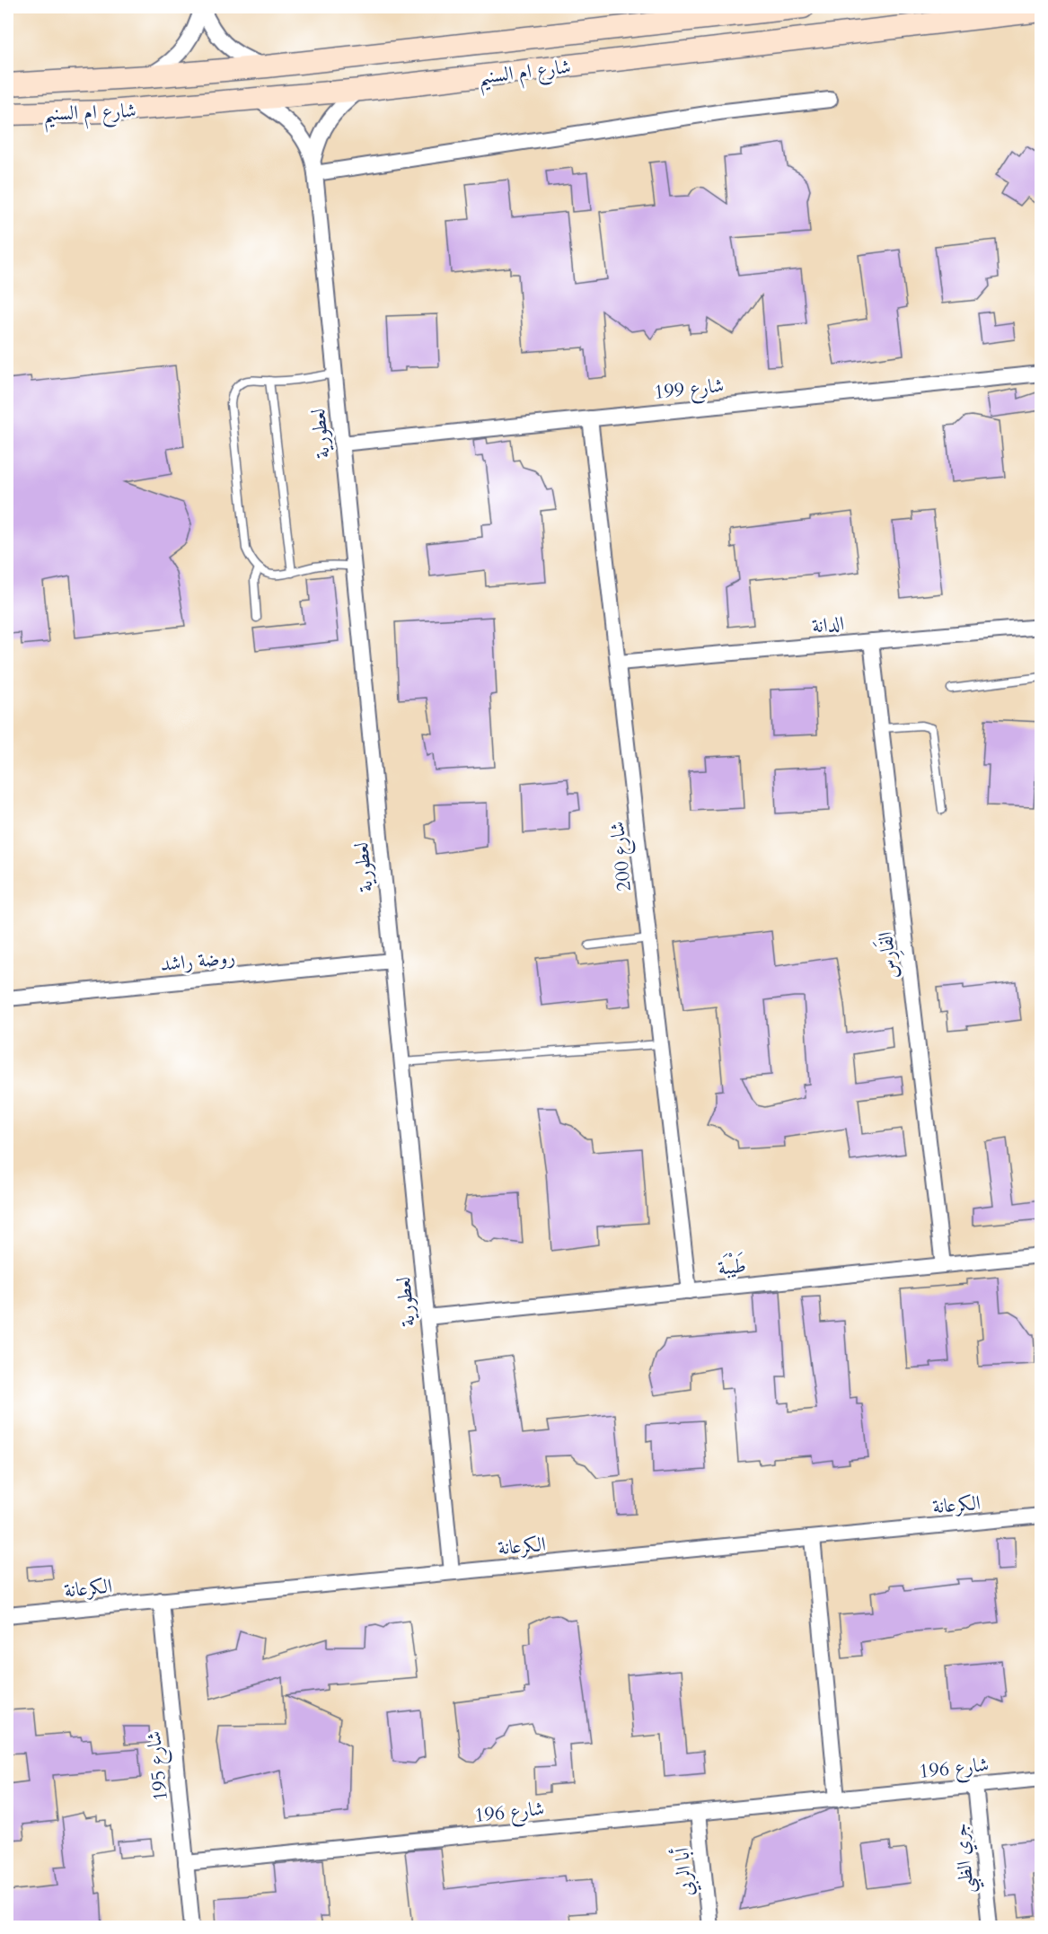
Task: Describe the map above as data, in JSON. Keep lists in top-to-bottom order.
{
  "streets": {
    "main road": ["شارع ام السنيم"],
    "street": [
      "شارع 199",
      "لعطورية",
      "الدانة",
      "شارع 200",
      "الفَارِس",
      "روضة راشد",
      "طَيْبَة",
      "الكرعانة",
      "شارع 195",
      "شارع 196",
      "جري الظبي",
      "أبا الربي"
    ]
  },
  "crossings": [
    ["شارع ام السنيم", "لعطورية"],
    ["شارع 199", "لعطورية"],
    ["شارع 199", "شارع 200"],
    ["لعطورية", "روضة راشد"],
    ["لعطورية", "طَيْبَة"],
    ["لعطورية", "الكرعانة"],
    ["الدانة", "شارع 200"],
    ["الدانة", "الفَارِس"],
    ["شارع 200", "طَيْبَة"],
    ["الفَارِس", "طَيْبَة"],
    ["الكرعانة", "شارع 195"],
    ["شارع 195", "شارع 196"],
    ["شارع 196", "جري الظبي"],
    ["شارع 196", "أبا الربي"]
  ]
}
